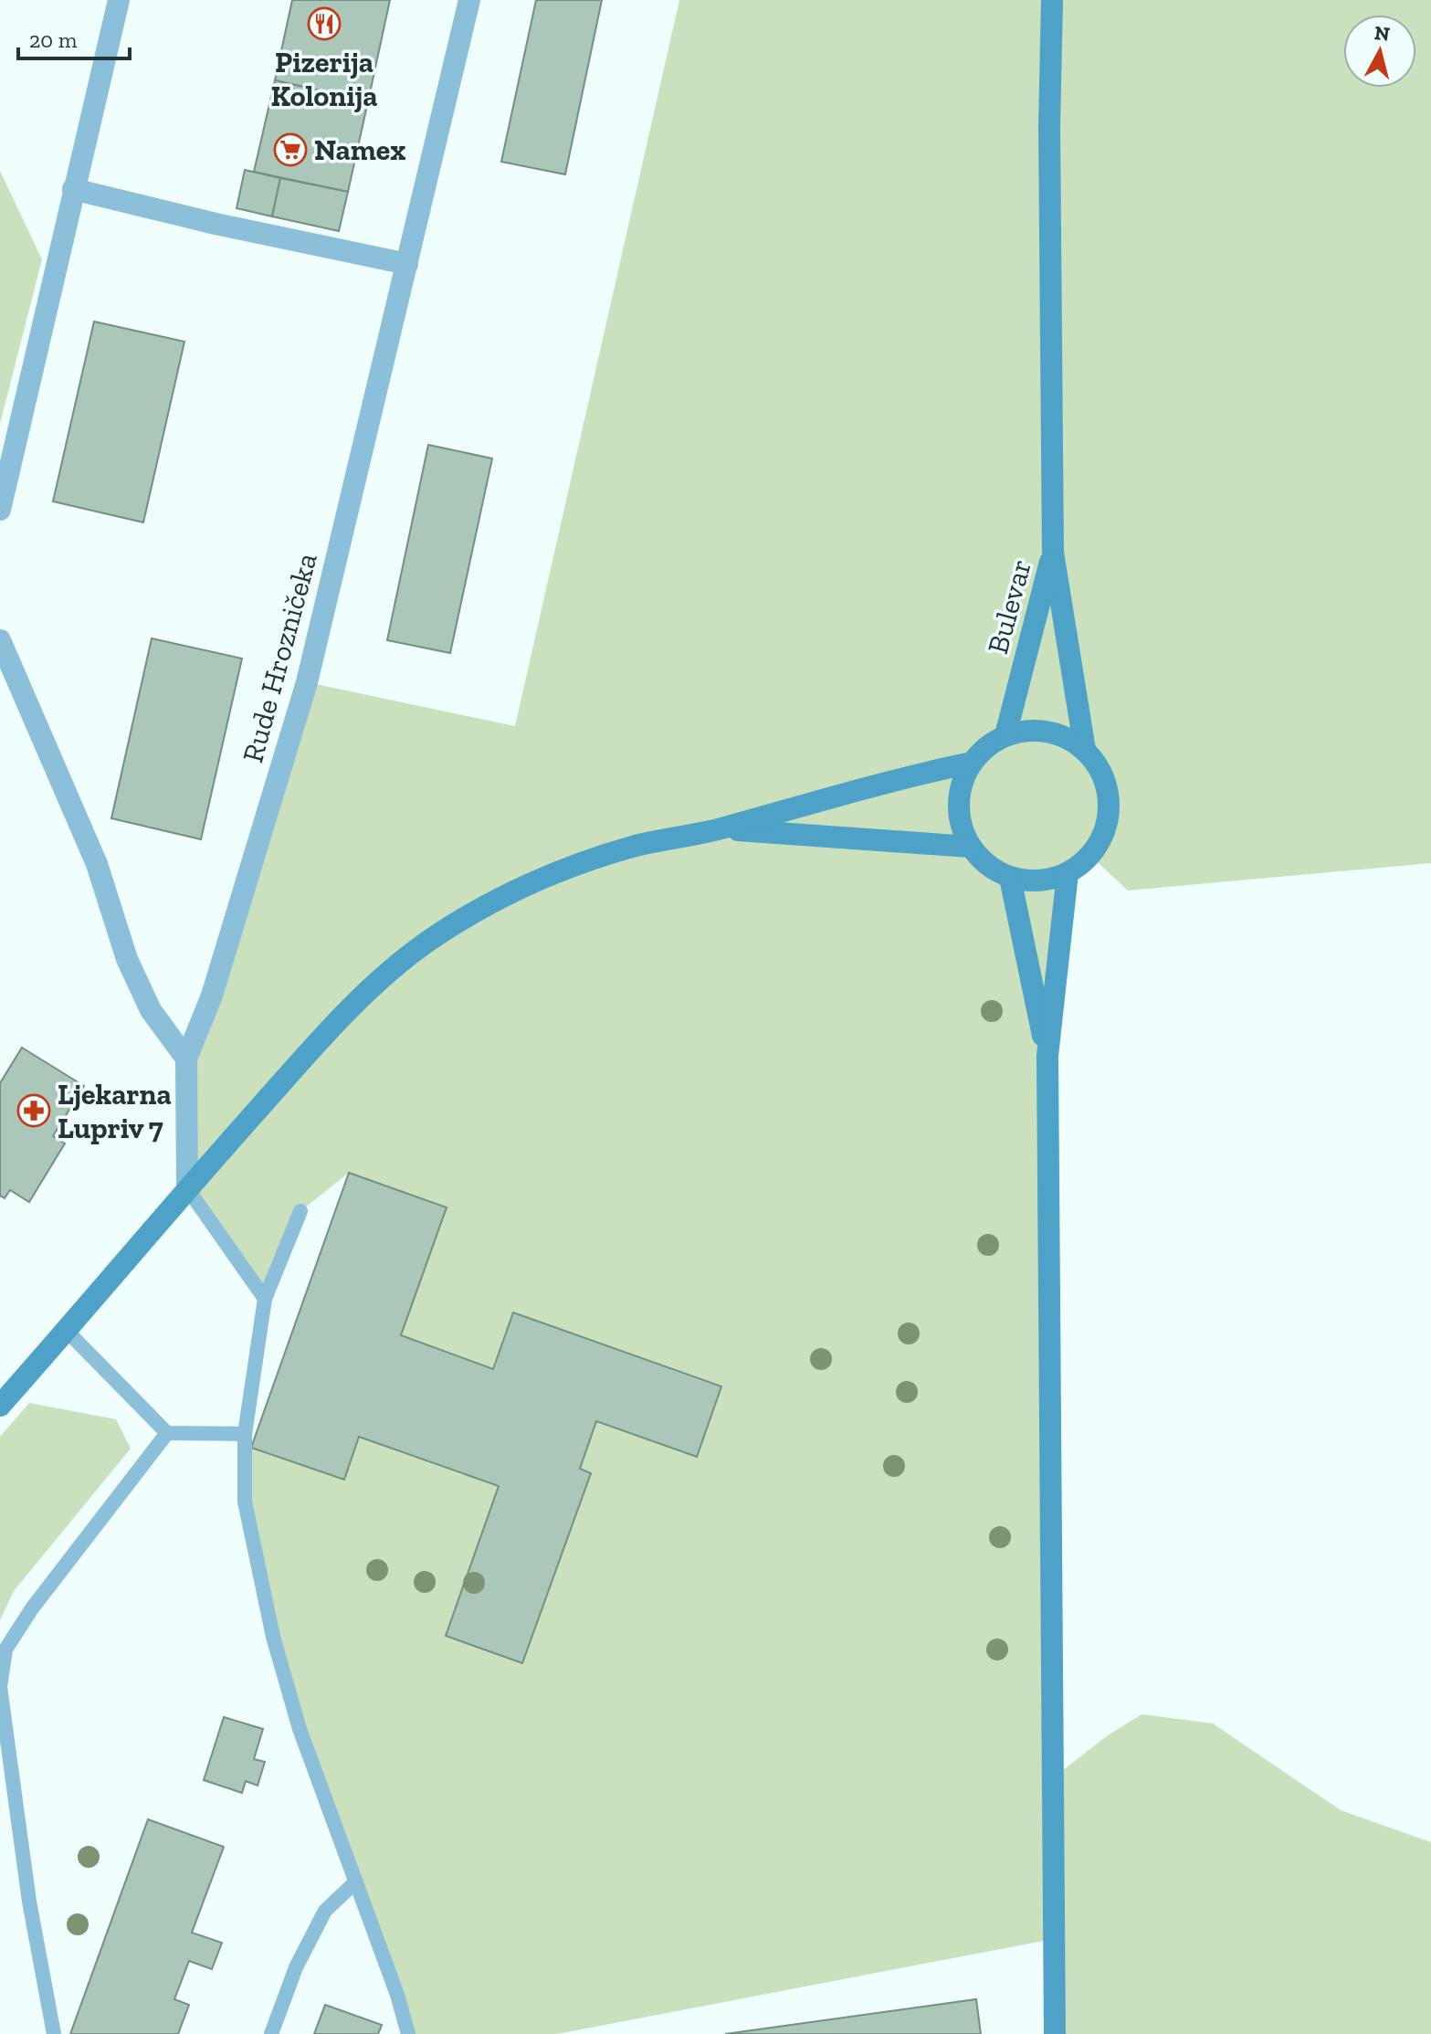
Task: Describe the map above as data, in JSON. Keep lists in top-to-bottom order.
{
  "streets": {
    "main road": ["Bulevar"],
    "street": ["Rude Hrozničeka"]
  },
  "places": {
    "restaurant": ["Pizerija Kolonija"],
    "supermarket": ["Namex"],
    "pharmacy": ["Ljekarna Lupriv 7"]
  },
  "scale_bar": "20 m",
  "north": "top"
}
